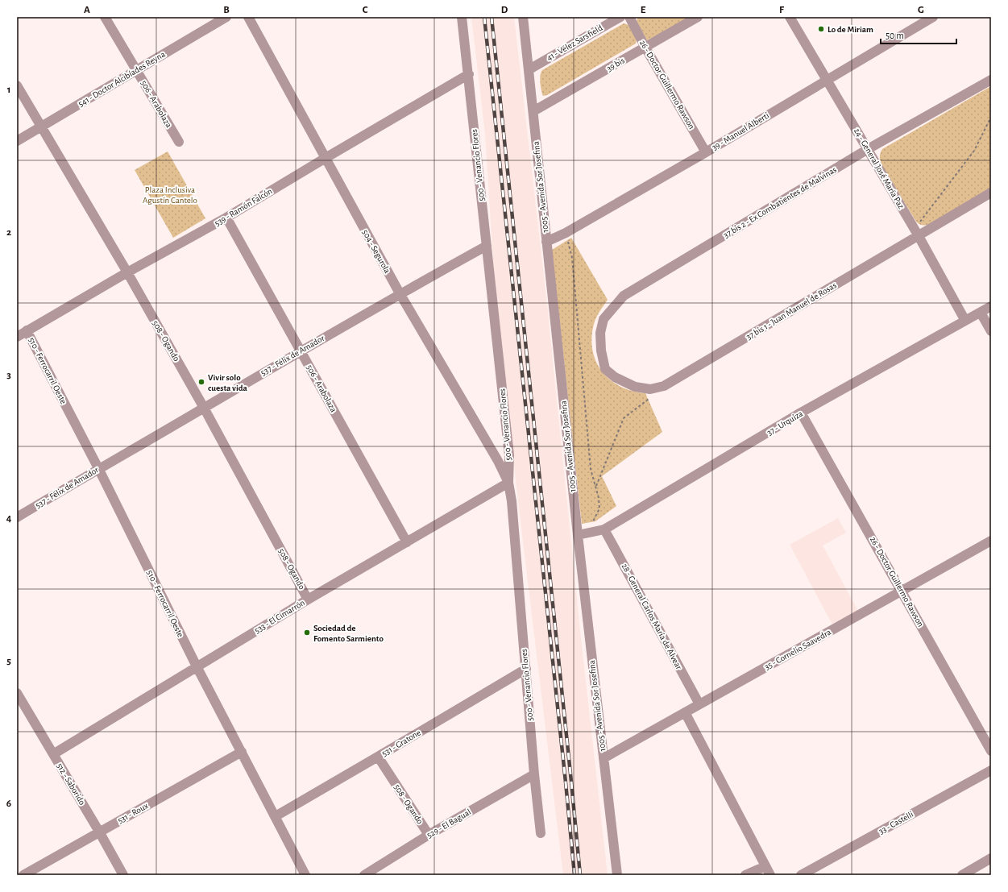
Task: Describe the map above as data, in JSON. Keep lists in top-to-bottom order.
{
  "streets": {
    "street": [
      "41 - Vélez Sarsfield",
      "39 bis",
      "541 - Doctor Alcibíades Reyna",
      "26 - Doctor Guillermo Rawson",
      "506 - Arabolaza",
      "39 - Manuel Alberti",
      "500 - Venancio Flores",
      "24 - General José María Paz",
      "1005 - Avenida Sor Josefina",
      "37 bis 2 - Ex Combatientes de Malvinas",
      "539 - Ramón Falcón",
      "504 - Segurola",
      "37 bis 1 - Juan Manuel de Rosas",
      "508 - Ogando",
      "537 - Félix de Amador",
      "510 - Ferrocarril Oeste",
      "37 - Urquiza",
      "533 - El Cimarrón",
      "28 - General Carlos María de Alvear",
      "35 - Cornelio Saavedra",
      "531 - Gratone",
      "512 - Saborido",
      "531 - Roux",
      "33 - Castelli",
      "529 - El Bagual"
    ]
  },
  "crossings": [
    ["41 - Vélez Sarsfield", "1005 - Avenida Sor Josefina"],
    ["39 bis", "26 - Doctor Guillermo Rawson"],
    ["39 bis", "1005 - Avenida Sor Josefina"],
    ["541 - Doctor Alcibíades Reyna", "506 - Arabolaza"],
    ["541 - Doctor Alcibíades Reyna", "508 - Ogando"],
    ["26 - Doctor Guillermo Rawson", "39 - Manuel Alberti"],
    ["26 - Doctor Guillermo Rawson", "37 - Urquiza"],
    ["26 - Doctor Guillermo Rawson", "35 - Cornelio Saavedra"],
    ["506 - Arabolaza", "539 - Ramón Falcón"],
    ["506 - Arabolaza", "537 - Félix de Amador"],
    ["506 - Arabolaza", "533 - El Cimarrón"],
    ["39 - Manuel Alberti", "24 - General José María Paz"],
    ["39 - Manuel Alberti", "1005 - Avenida Sor Josefina"],
    ["500 - Venancio Flores", "539 - Ramón Falcón"],
    ["500 - Venancio Flores", "504 - Segurola"],
    ["500 - Venancio Flores", "537 - Félix de Amador"],
    ["500 - Venancio Flores", "533 - El Cimarrón"],
    ["500 - Venancio Flores", "531 - Gratone"],
    ["500 - Venancio Flores", "529 - El Bagual"],
    ["24 - General José María Paz", "37 bis 2 - Ex Combatientes de Malvinas"],
    ["24 - General José María Paz", "37 bis 1 - Juan Manuel de Rosas"],
    ["24 - General José María Paz", "37 - Urquiza"],
    ["1005 - Avenida Sor Josefina", "37 - Urquiza"],
    ["1005 - Avenida Sor Josefina", "35 - Cornelio Saavedra"],
    ["37 bis 2 - Ex Combatientes de Malvinas", "37 bis 1 - Juan Manuel de Rosas"],
    ["539 - Ramón Falcón", "504 - Segurola"],
    ["539 - Ramón Falcón", "508 - Ogando"],
    ["539 - Ramón Falcón", "510 - Ferrocarril Oeste"],
    ["504 - Segurola", "537 - Félix de Amador"],
    ["504 - Segurola", "533 - El Cimarrón"],
    ["508 - Ogando", "537 - Félix de Amador"],
    ["508 - Ogando", "533 - El Cimarrón"],
    ["508 - Ogando", "531 - Gratone"],
    ["508 - Ogando", "529 - El Bagual"],
    ["537 - Félix de Amador", "510 - Ferrocarril Oeste"],
    ["510 - Ferrocarril Oeste", "533 - El Cimarrón"],
    ["510 - Ferrocarril Oeste", "531 - Gratone"],
    ["510 - Ferrocarril Oeste", "531 - Roux"],
    ["37 - Urquiza", "28 - General Carlos María de Alvear"],
    ["533 - El Cimarrón", "512 - Saborido"],
    ["28 - General Carlos María de Alvear", "35 - Cornelio Saavedra"],
    ["512 - Saborido", "531 - Roux"]
  ],
  "parks": ["Plaza Inclusiva Agustín Cantelo"],
  "places": ["Lo de Miriam", "Vivir solo cuesta vida", "Sociedad de Fomento Sarmiento"],
  "scale_bar": "50 m",
  "grid": {
    "columns": [
      "A",
      "B",
      "C",
      "D",
      "E",
      "F",
      "G"
    ],
    "rows": [
      "1",
      "2",
      "3",
      "4",
      "5",
      "6"
    ]
  }
}
